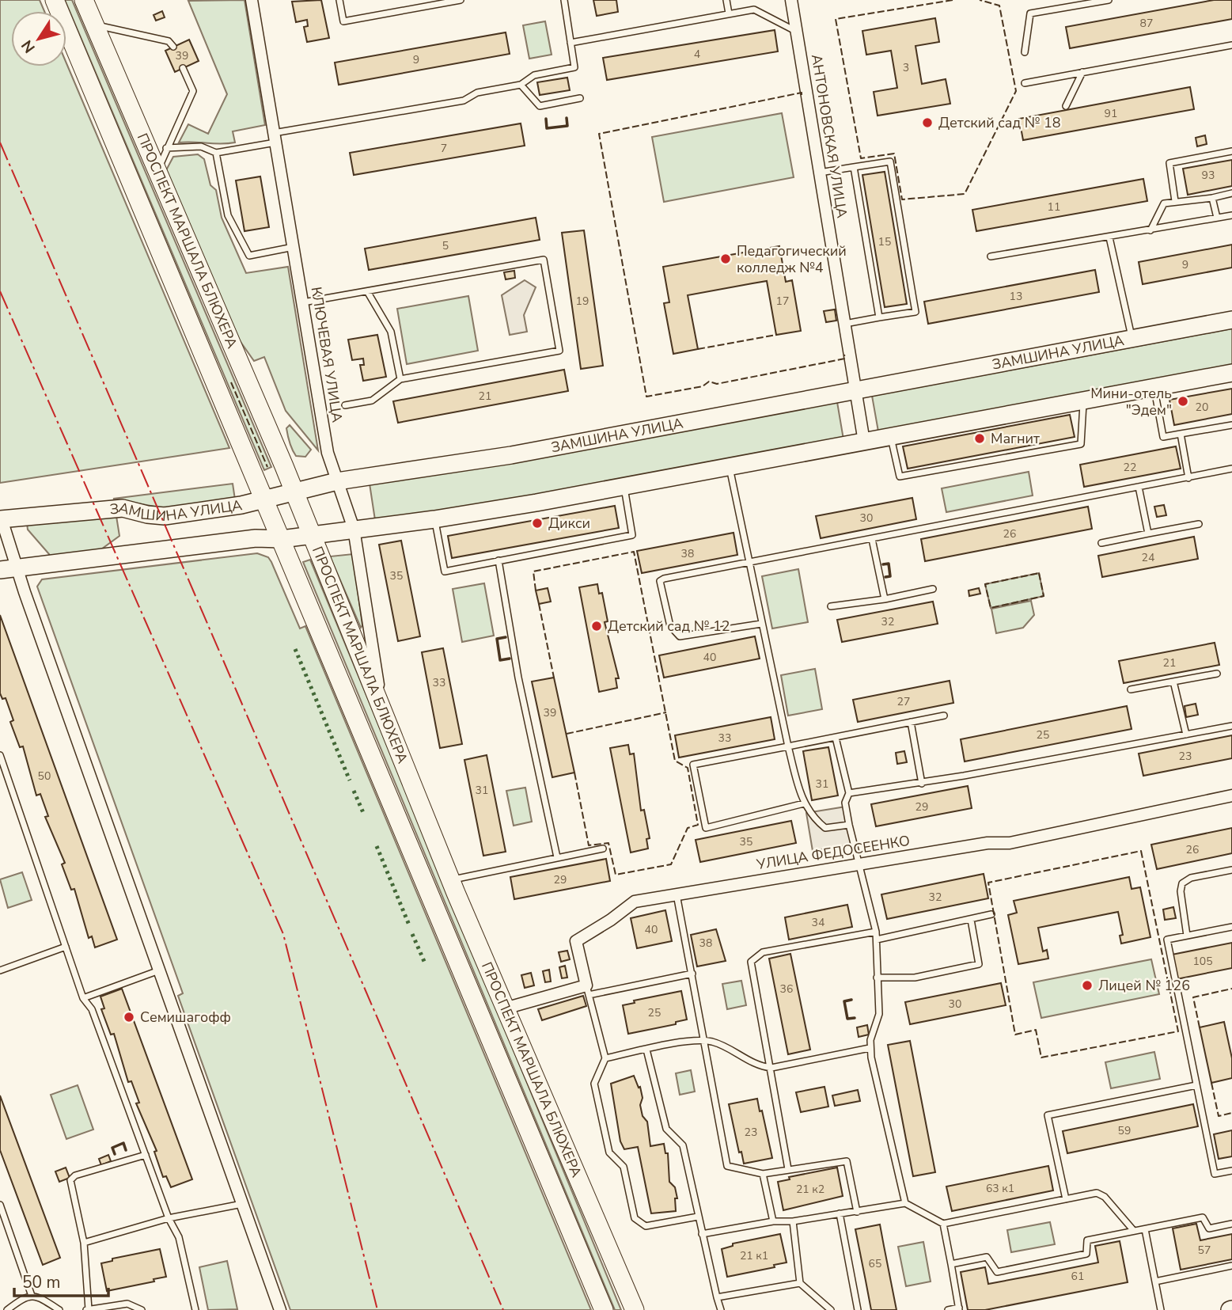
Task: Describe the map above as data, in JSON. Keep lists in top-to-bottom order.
{
  "streets": {
    "main road": ["ПРОСПЕКТ МАРШАЛА БЛЮХЕРА"],
    "street": [
      "АНТОНОВСКАЯ УЛИЦА",
      "ЗАМШИНА УЛИЦА",
      "КЛЮЧЕВАЯ УЛИЦА",
      "УЛИЦА ФЕДОСЕЕНКО"
    ]
  },
  "crossings": [
    ["АНТОНОВСКАЯ УЛИЦА", "ЗАМШИНА УЛИЦА"],
    ["ПРОСПЕКТ МАРШАЛА БЛЮХЕРА", "ЗАМШИНА УЛИЦА"],
    ["ПРОСПЕКТ МАРШАЛА БЛЮХЕРА", "КЛЮЧЕВАЯ УЛИЦА"],
    ["ЗАМШИНА УЛИЦА", "КЛЮЧЕВАЯ УЛИЦА"]
  ],
  "places": [
    "Детский сад № 18",
    "Педагогический колледж №4",
    "Мини-отель \"Эдем\"",
    "Магнит",
    "Дикси",
    "Детский сад № 12",
    "Лицей № 126",
    "Семишагофф"
  ],
  "house_numbers": [
    "87",
    "4",
    "39",
    "9",
    "3",
    "91",
    "7",
    "93",
    "11",
    "15",
    "5",
    "9",
    "13",
    "19",
    "17",
    "21",
    "20",
    "22",
    "30",
    "26",
    "38",
    "24",
    "35",
    "32",
    "40",
    "21",
    "33",
    "27",
    "39",
    "25",
    "33",
    "23",
    "50",
    "31",
    "31",
    "29",
    "35",
    "26",
    "29",
    "32",
    "34",
    "40",
    "38",
    "105",
    "36",
    "30",
    "25",
    "59",
    "23",
    "63 к1",
    "21 к2",
    "57",
    "21 к1",
    "65",
    "61"
  ],
  "scale_bar": "50 m",
  "north": "bottom left"
}
